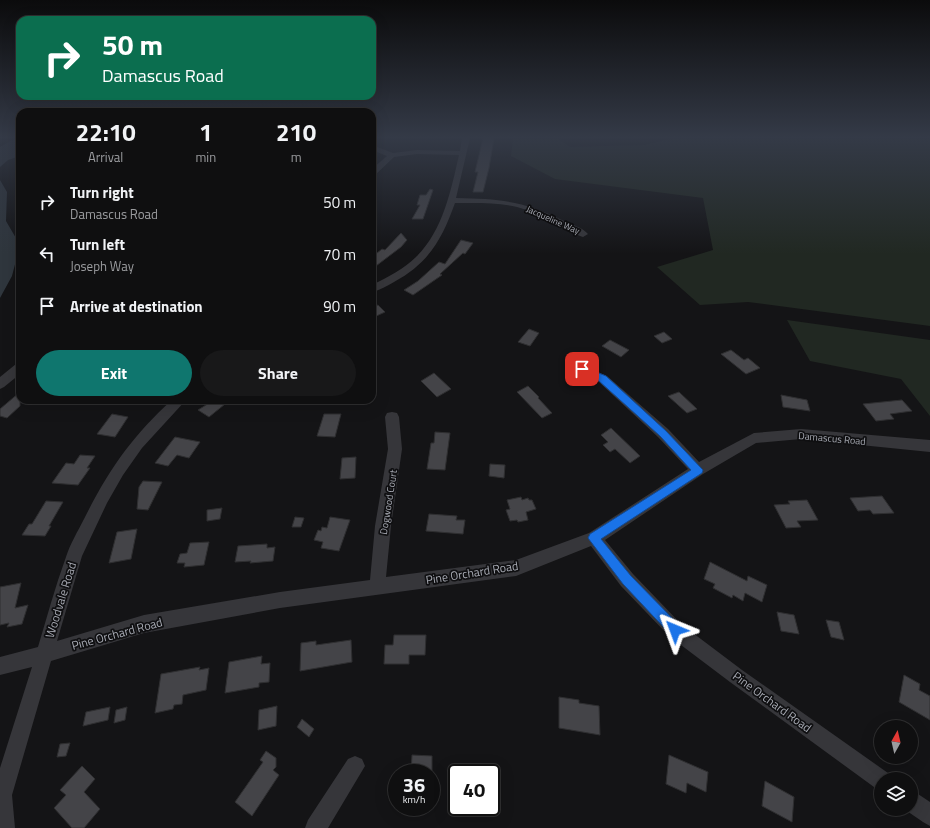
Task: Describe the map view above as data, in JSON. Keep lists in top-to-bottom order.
{
  "streets": {
    "street": [
      "Jacqueline Way",
      "Damascus Road",
      "Dogwood Court",
      "Pine Orchard Road",
      "Woodvale Road"
    ]
  },
  "crossings": [
    ["Damascus Road", "Pine Orchard Road"],
    ["Dogwood Court", "Pine Orchard Road"],
    ["Pine Orchard Road", "Woodvale Road"]
  ],
  "north": "top",
  "page": {
    "turn": ["50 m", "Damascus Road"],
    "eta": [
      "22:10",
      "Arrival",
      "1",
      "min",
      "210",
      "m"
    ],
    "list": [
      {
        "name": "Turn right",
        "note": "Damascus Road",
        "value": "50 m"
      },
      {
        "name": "Turn left",
        "note": "Joseph Way",
        "value": "70 m"
      },
      {
        "name": "Arrive at destination",
        "value": "90 m"
      }
    ],
    "buttons": ["Exit", "Share"],
    "speed": "36 km/h",
    "limit": "40"
  }
}
